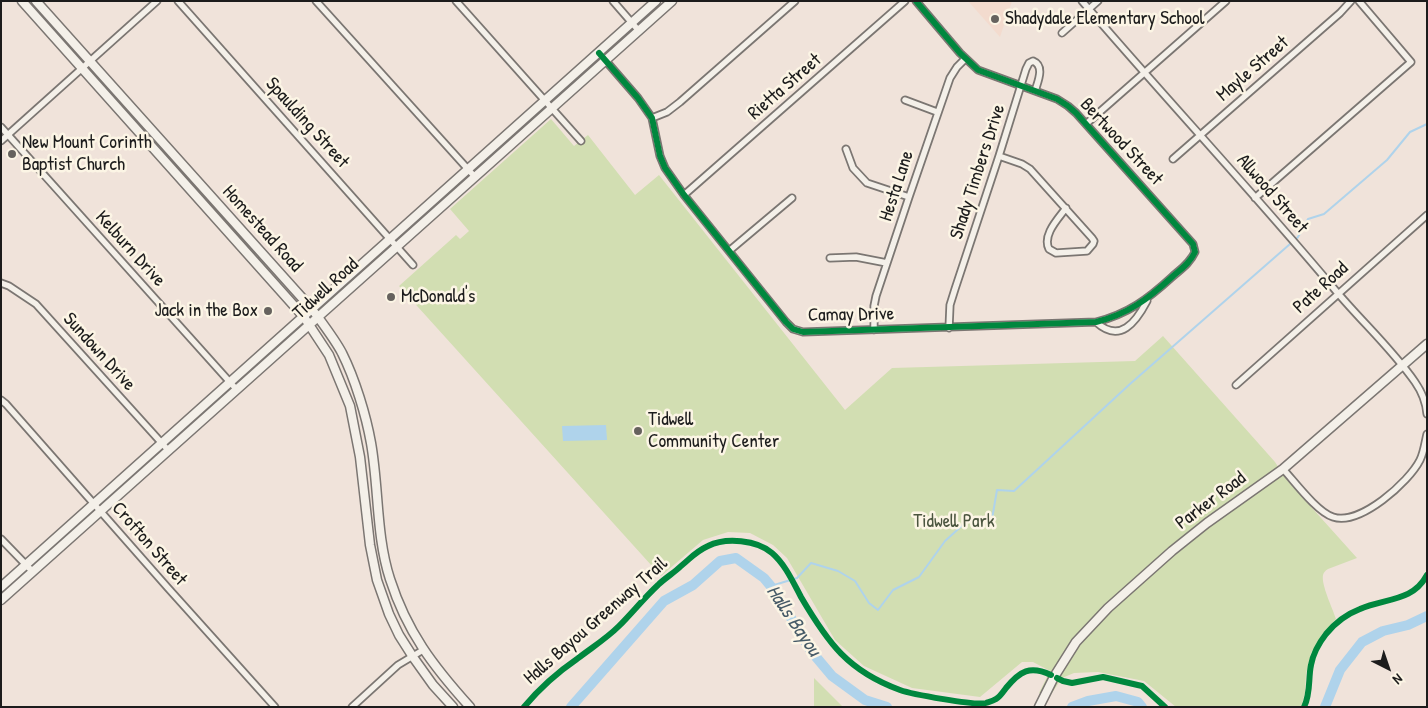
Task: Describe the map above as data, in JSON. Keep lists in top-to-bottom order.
{
  "streets": {
    "main road": ["Homestead Road", "Tidwell Road", "Parker Road"],
    "street": [
      "Mayle Street",
      "Rietta Street",
      "Spaulding Street",
      "Bertwood Street",
      "Shady Timbers Drive",
      "Hesta Lane",
      "Allwood Street",
      "Kelburn Drive",
      "Pate Road",
      "Camay Drive",
      "Sundown Drive",
      "Crofton Street"
    ],
    "cycle path": ["Halls Bayou Greenway Trail"]
  },
  "crossings": [
    ["Mayle Street", "Allwood Street"],
    ["Rietta Street", "Camay Drive"],
    ["Spaulding Street", "Tidwell Road"],
    ["Bertwood Street", "Shady Timbers Drive"],
    ["Bertwood Street", "Hesta Lane"],
    ["Bertwood Street", "Camay Drive"],
    ["Shady Timbers Drive", "Camay Drive"],
    ["Hesta Lane", "Camay Drive"],
    ["Allwood Street", "Pate Road"],
    ["Allwood Street", "Parker Road"],
    ["Homestead Road", "Tidwell Road"],
    ["Kelburn Drive", "Tidwell Road"],
    ["Tidwell Road", "Camay Drive"],
    ["Tidwell Road", "Sundown Drive"],
    ["Tidwell Road", "Crofton Street"]
  ],
  "water": ["Halls Bayou"],
  "parks": ["Tidwell Park"],
  "places": [
    "Shadydale Elementary School",
    "New Mount Corinth Baptist Church",
    "McDonald's",
    "Jack in the Box",
    "Tidwell Community Center"
  ],
  "north": "bottom right"
}
